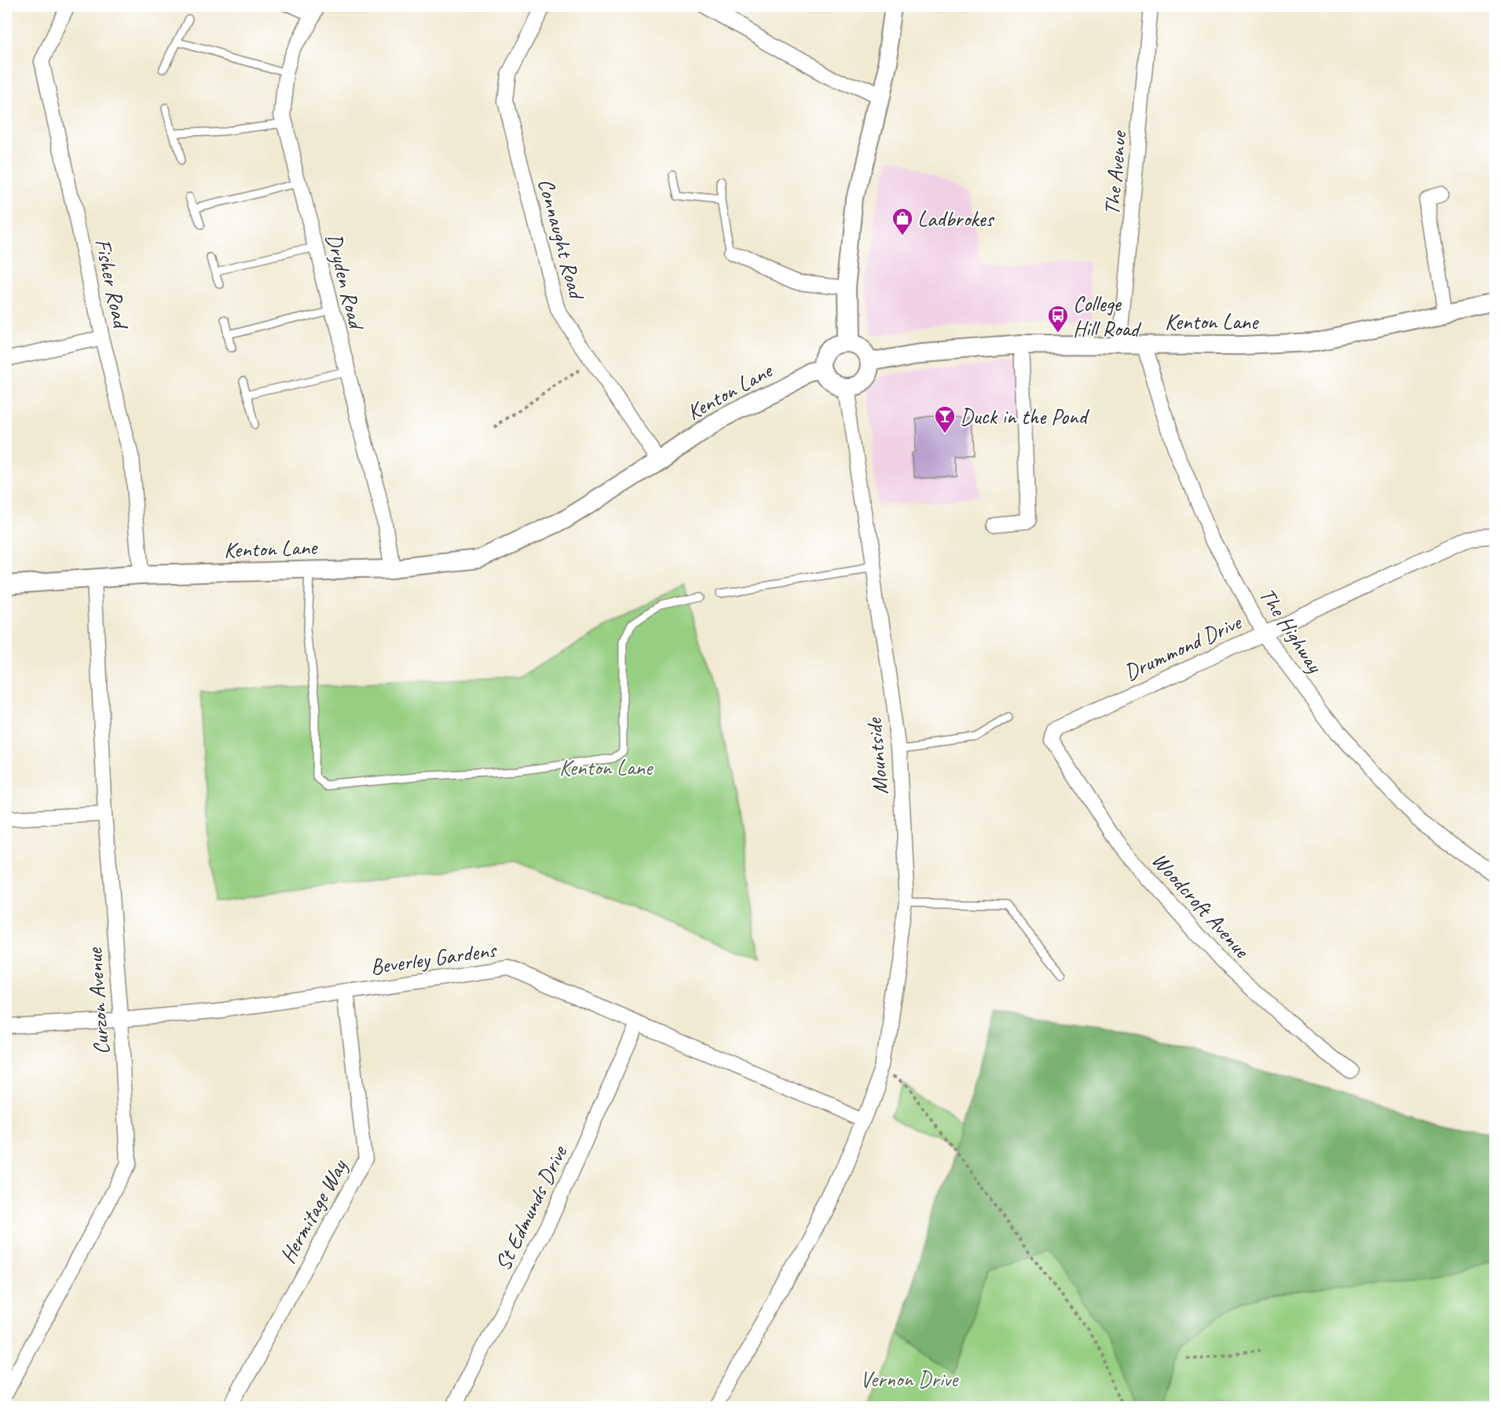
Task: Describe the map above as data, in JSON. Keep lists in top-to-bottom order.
{
  "streets": {
    "street": [
      "The Avenue",
      "Connaught Road",
      "Dryden Road",
      "Fisher Road",
      "Kenton Lane",
      "The Highway",
      "Drummond Drive",
      "Mountside",
      "Woodcroft Avenue",
      "Beverley Gardens",
      "Curzon Avenue",
      "St Edmunds Drive",
      "Hermitage Way"
    ]
  },
  "crossings": [
    ["The Avenue", "Kenton Lane"],
    ["Connaught Road", "Kenton Lane"],
    ["Dryden Road", "Kenton Lane"],
    ["Fisher Road", "Kenton Lane"],
    ["Kenton Lane", "The Highway"],
    ["Kenton Lane", "Mountside"],
    ["Kenton Lane", "Curzon Avenue"],
    ["The Highway", "Drummond Drive"],
    ["Drummond Drive", "Woodcroft Avenue"],
    ["Mountside", "Beverley Gardens"],
    ["Beverley Gardens", "Curzon Avenue"],
    ["Beverley Gardens", "St Edmunds Drive"],
    ["Beverley Gardens", "Hermitage Way"]
  ],
  "parks": ["Kenton Lane", "Vernon Drive"],
  "places": {
    "shop": ["Ladbrokes"],
    "bus stop": ["College Hill Road"],
    "bar": ["Duck in the Pond"]
  }
}
